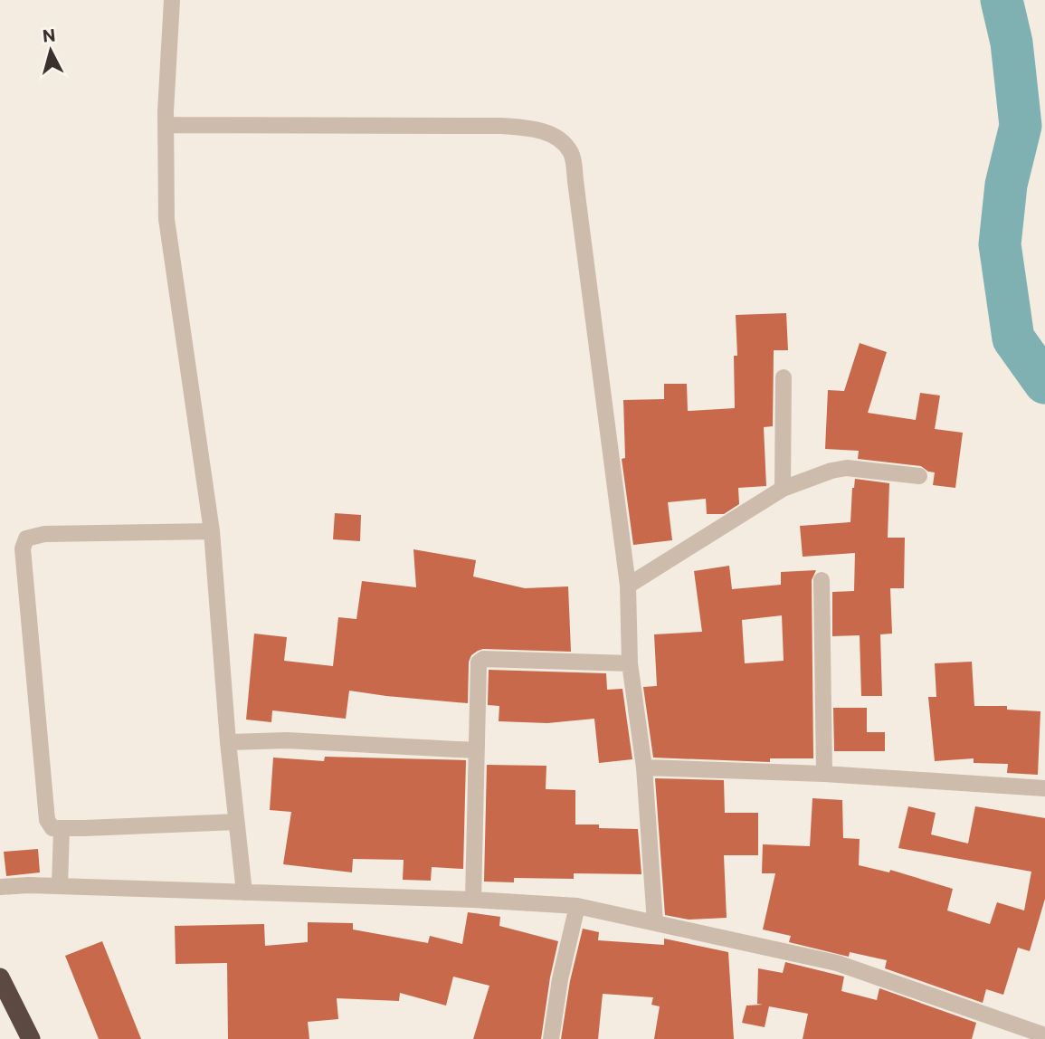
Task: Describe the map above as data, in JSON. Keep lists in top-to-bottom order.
{
  "north": "top"
}
